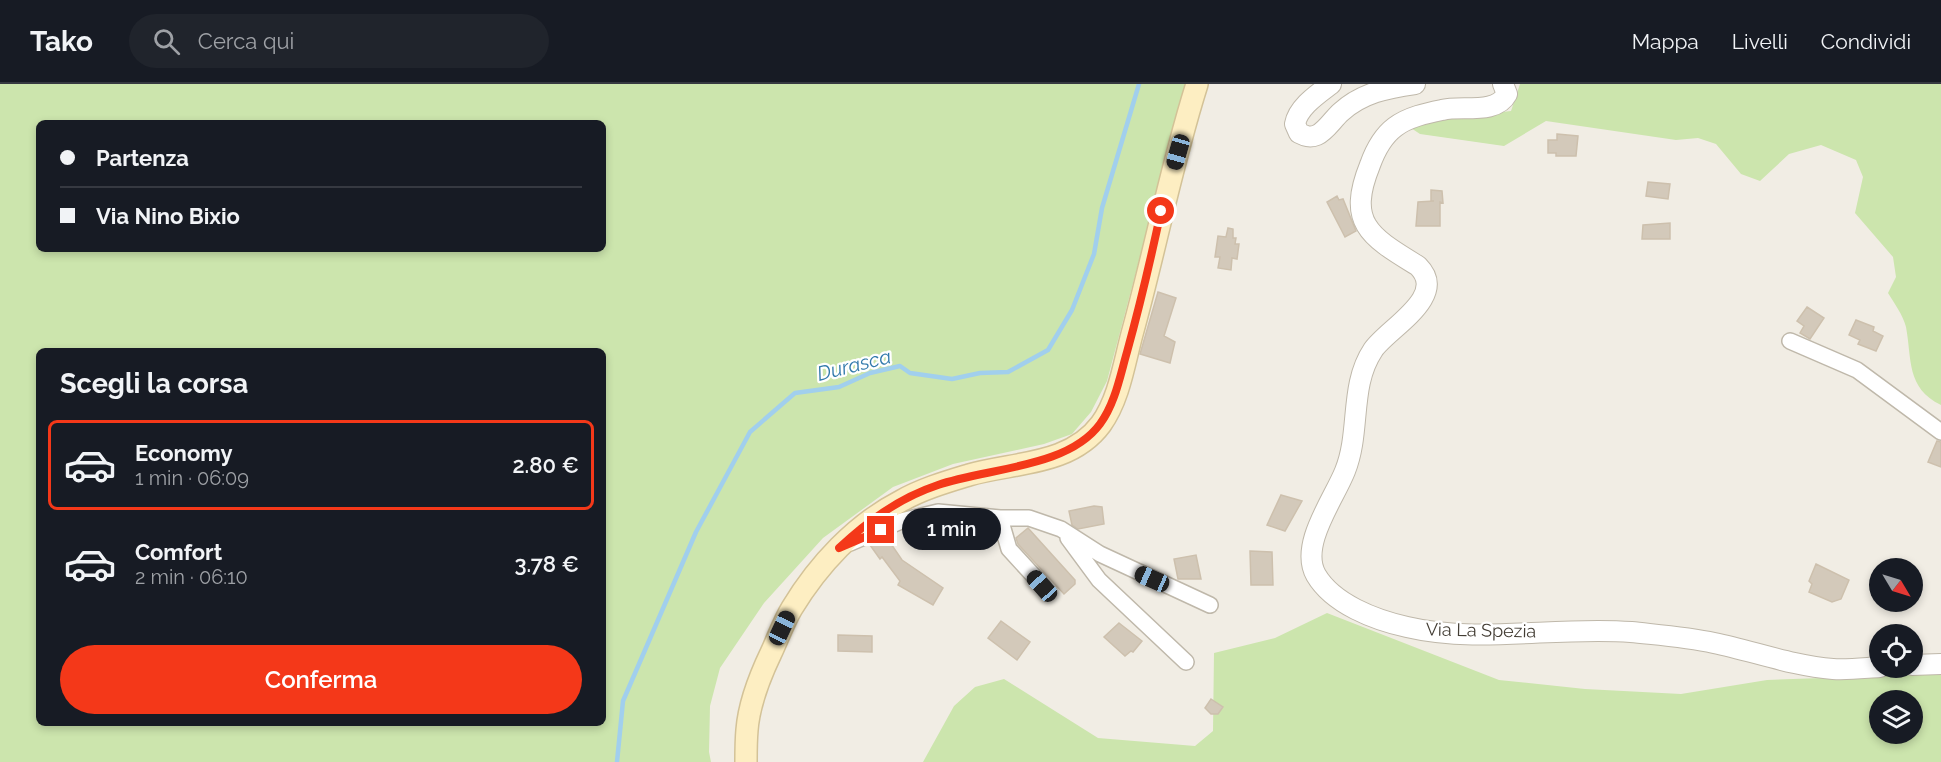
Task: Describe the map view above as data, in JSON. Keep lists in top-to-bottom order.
{
  "streets": {
    "street": ["Via La Spezia"]
  },
  "water": ["Durasca"],
  "north": "bottom right",
  "page": {
    "header": "Tako",
    "search": "Cerca qui",
    "nav": ["Mappa", "Livelli", "Condividi"],
    "banner": ["Partenza", "Via Nino Bixio"],
    "heading": "Scegli la corsa",
    "list": [
      {
        "name": "Economy",
        "note": "1 min · 06:09",
        "value": "2.80 €"
      },
      {
        "name": "Comfort",
        "note": "2 min · 06:10",
        "value": "3.78 €"
      }
    ],
    "bubble": "1 min",
    "buttons": "Conferma"
  }
}
